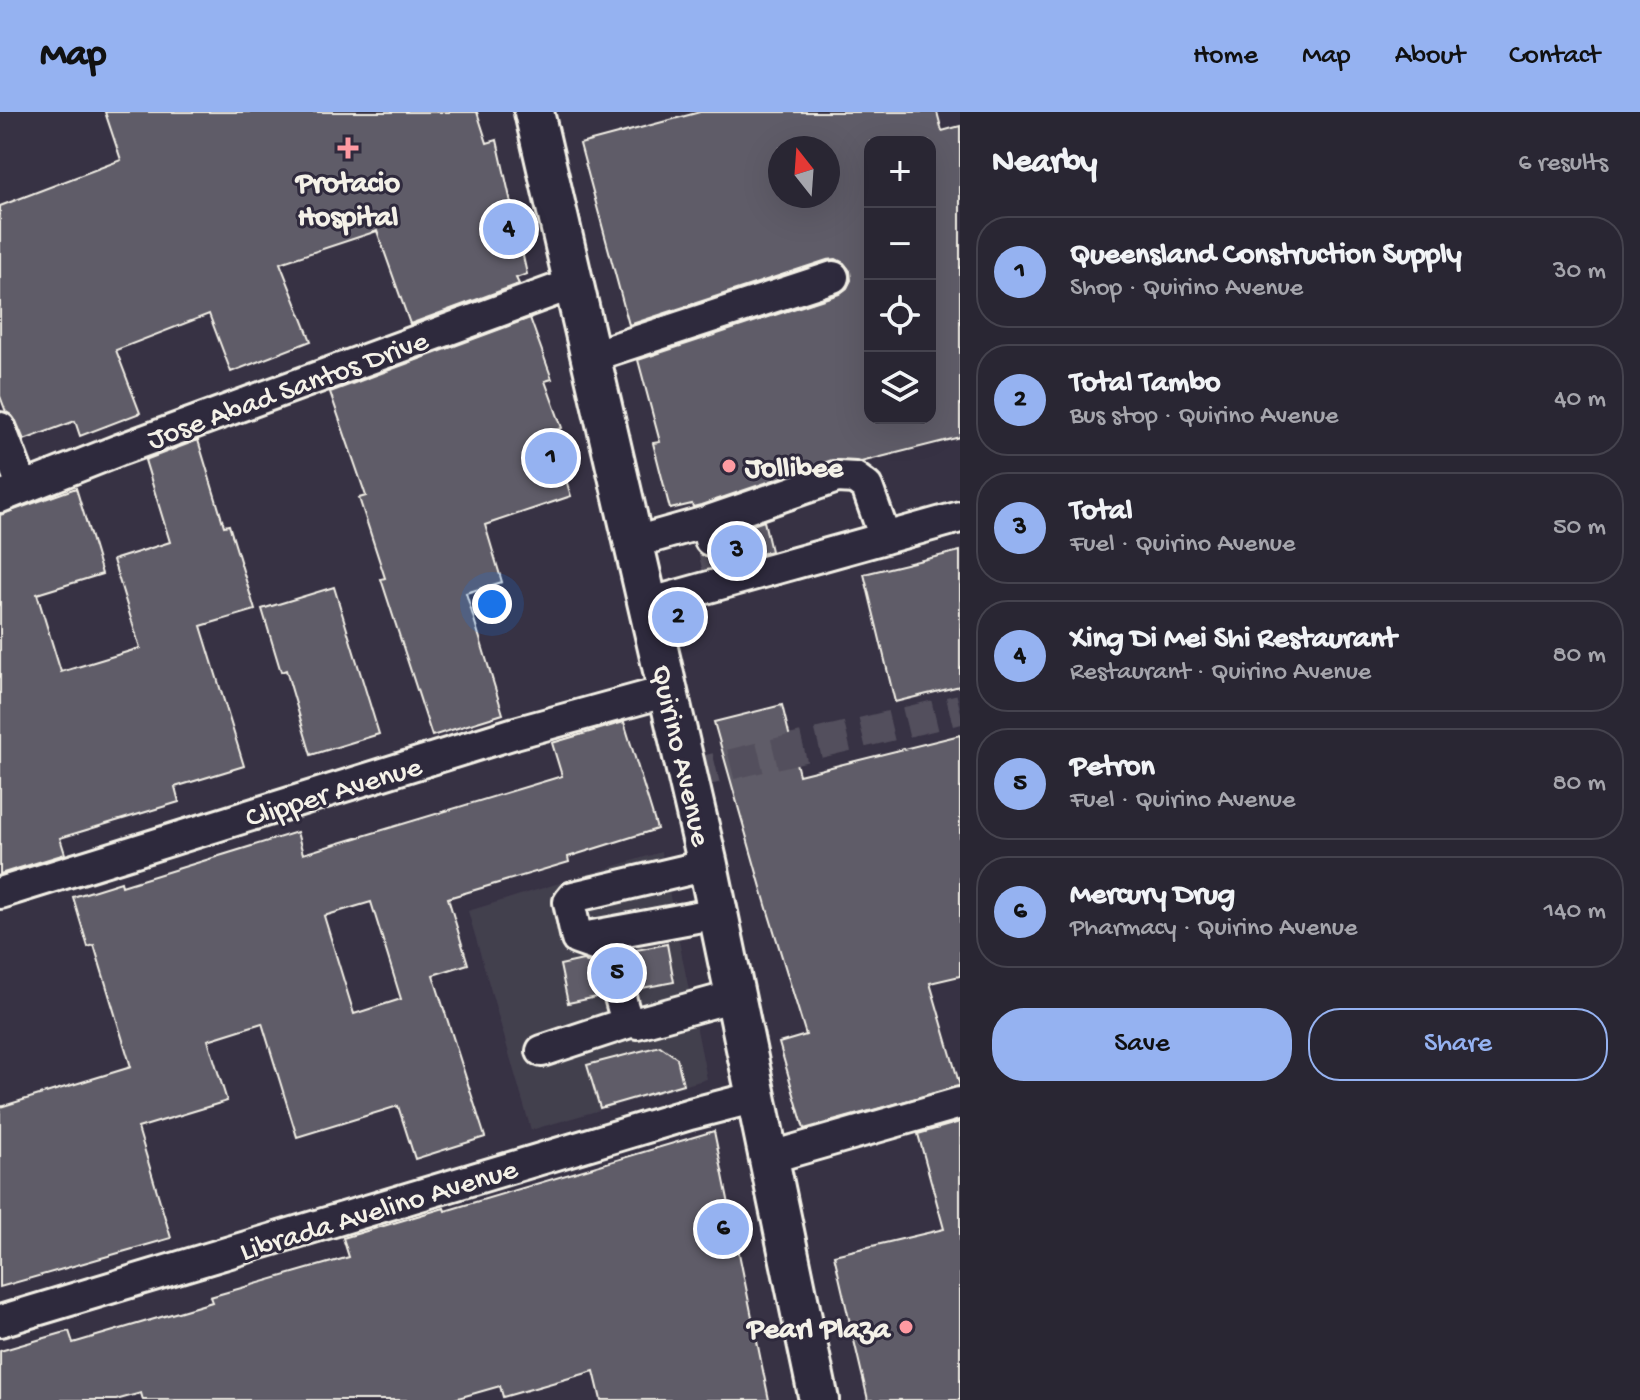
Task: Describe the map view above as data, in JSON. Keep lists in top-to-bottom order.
{
  "streets": {
    "main road": ["Quirino Avenue"],
    "street": ["Jose Abad Santos Drive", "Clipper Avenue", "Librada Avelino Avenue"]
  },
  "crossings": [
    ["Jose Abad Santos Drive", "Quirino Avenue"],
    ["Quirino Avenue", "Clipper Avenue"],
    ["Quirino Avenue", "Librada Avelino Avenue"]
  ],
  "places": {
    "health": ["Protacio Hospital"],
    "other": ["Jollibee", "Pearl Plaza"]
  },
  "north": "top",
  "page": {
    "header": "Map",
    "nav": [
      "Home",
      "Map",
      "About",
      "Contact"
    ],
    "heading": ["Nearby", "6 results"],
    "map_buttons": ["+", "−"],
    "pins": [
      "4",
      "1",
      "3",
      "2",
      "5",
      "6"
    ],
    "list": [
      {
        "mark": "1",
        "name": "Queensland Construction Supply",
        "note": "Shop · Quirino Avenue",
        "value": "30 m"
      },
      {
        "mark": "2",
        "name": "Total Tambo",
        "note": "Bus stop · Quirino Avenue",
        "value": "40 m"
      },
      {
        "mark": "3",
        "name": "Total",
        "note": "Fuel · Quirino Avenue",
        "value": "50 m"
      },
      {
        "mark": "4",
        "name": "Xing Di Mei Shi Restaurant",
        "note": "Restaurant · Quirino Avenue",
        "value": "80 m"
      },
      {
        "mark": "5",
        "name": "Petron",
        "note": "Fuel · Quirino Avenue",
        "value": "80 m"
      },
      {
        "mark": "6",
        "name": "Mercury Drug",
        "note": "Pharmacy · Quirino Avenue",
        "value": "140 m"
      }
    ],
    "buttons": ["Save", "Share"]
  }
}
